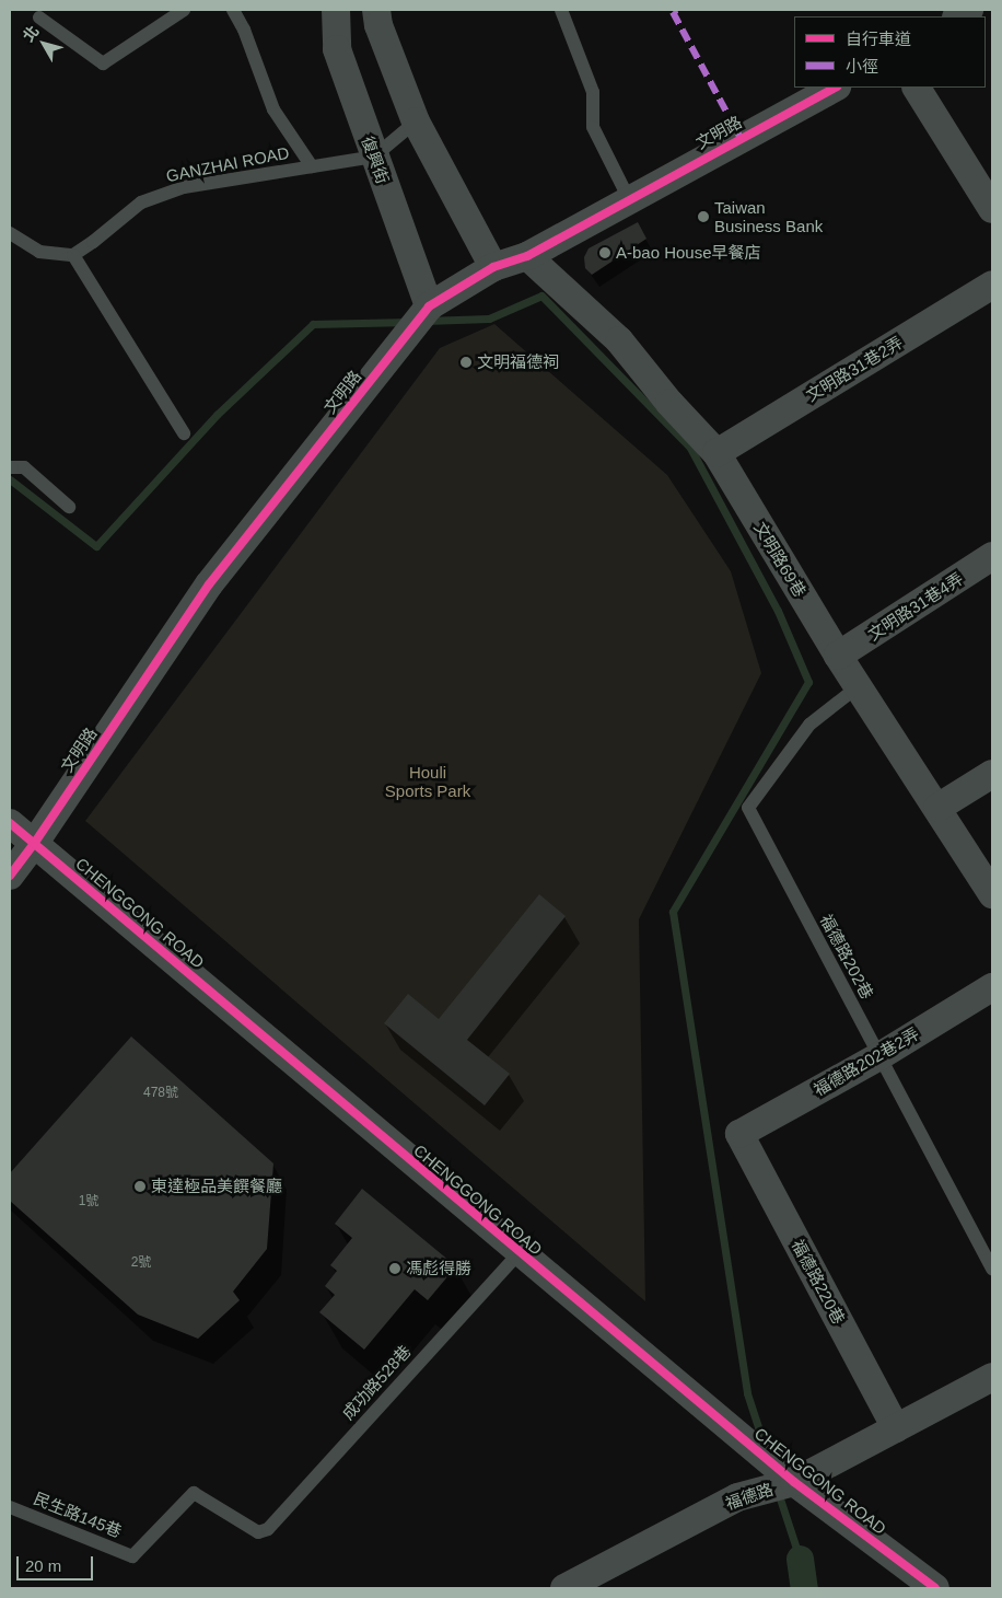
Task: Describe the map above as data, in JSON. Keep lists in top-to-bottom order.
{
  "streets": {
    "street": [
      "文明路",
      "復興街",
      "文明路31巷2弄",
      "文明路69巷",
      "文明路31巷4弄",
      "CHENGGONG ROAD",
      "福德路202巷2弄",
      "福德路220巷",
      "福德路"
    ],
    "lane": [
      "GANZHAI ROAD",
      "福德路202巷",
      "成功路528巷",
      "民生路145巷"
    ]
  },
  "crossings": [
    ["文明路", "復興街"],
    ["文明路", "文明路69巷"],
    ["文明路", "CHENGGONG ROAD"],
    ["復興街", "GANZHAI ROAD"],
    ["文明路31巷2弄", "文明路69巷"],
    ["文明路69巷", "文明路31巷4弄"],
    ["文明路69巷", "福德路202巷"],
    ["CHENGGONG ROAD", "成功路528巷"],
    ["CHENGGONG ROAD", "福德路"],
    ["福德路202巷", "福德路202巷2弄"],
    ["福德路202巷2弄", "福德路220巷"],
    ["福德路220巷", "福德路"],
    ["成功路528巷", "民生路145巷"]
  ],
  "parks": ["Houli Sports Park"],
  "places": [
    "Taiwan Business Bank",
    "A-bao House早餐店",
    "文明福德祠",
    "東達極品美饌餐廳",
    "馮彪得勝"
  ],
  "house_numbers": ["478號", "1號", "2號"],
  "legend": ["自行車道", "小徑"],
  "scale_bar": "20 m",
  "north": "top left"
}
